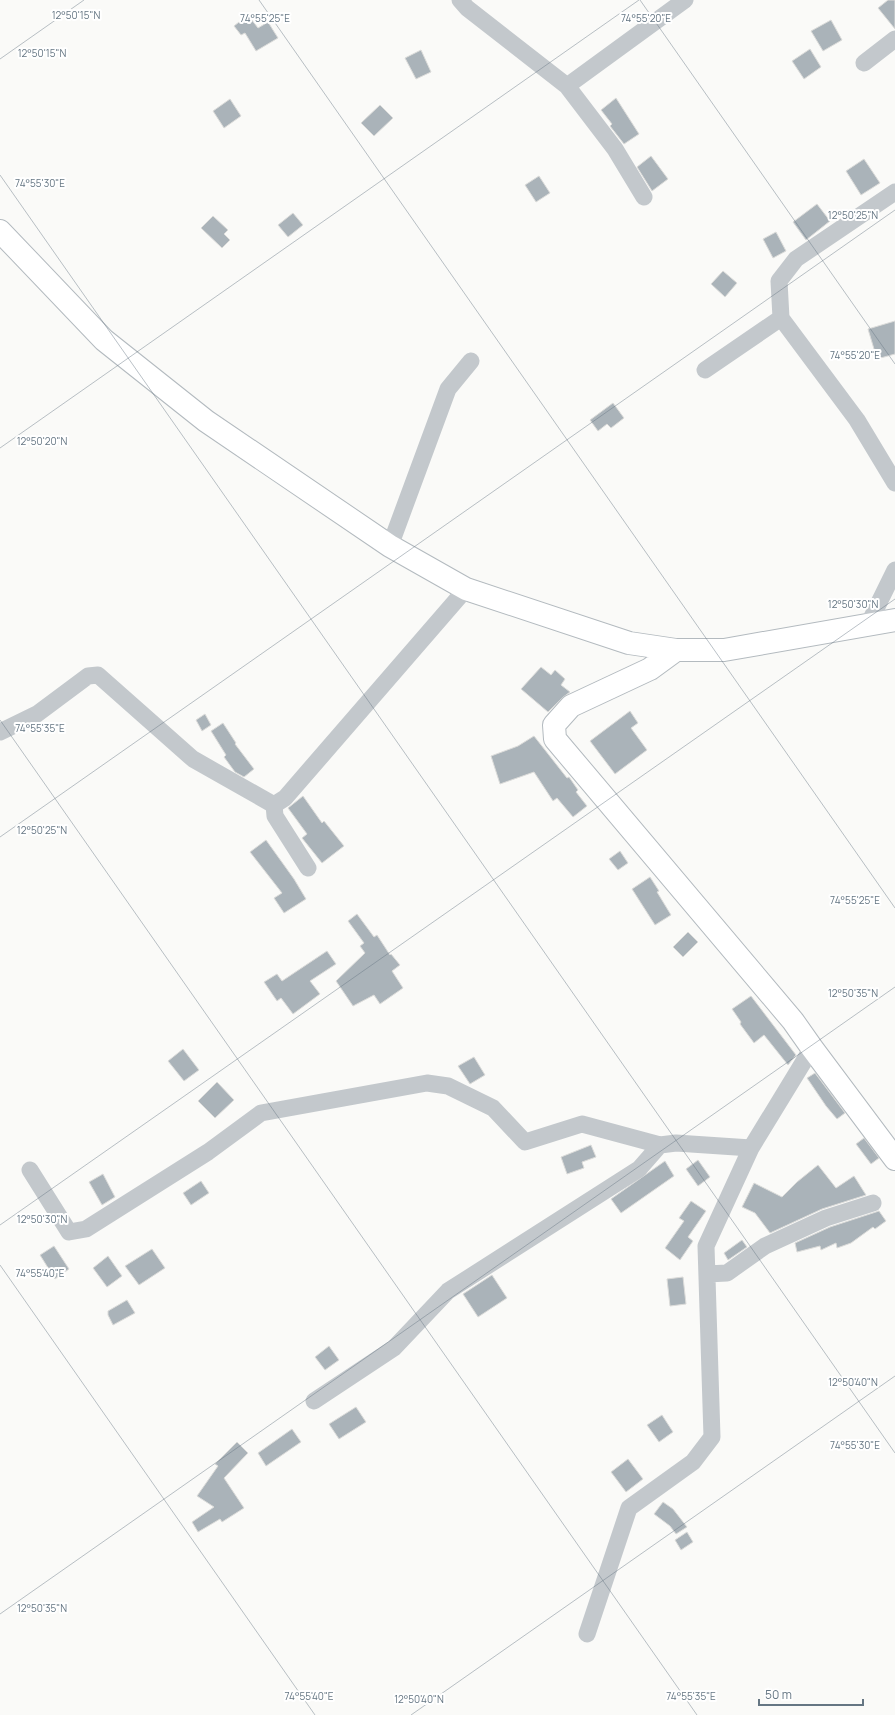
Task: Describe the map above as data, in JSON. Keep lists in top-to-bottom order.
{
  "scale_bar": "50 m",
  "coordinates": [
    "12°50'15\"N",
    "74°55'25\"E",
    "74°55'20\"E",
    "74°55'30\"E",
    "12°50'25\"N",
    "12°50'20\"N",
    "12°50'30\"N",
    "74°55'35\"E",
    "12°50'35\"N",
    "74°55'40\"E",
    "12°50'40\"N"
  ]
}
